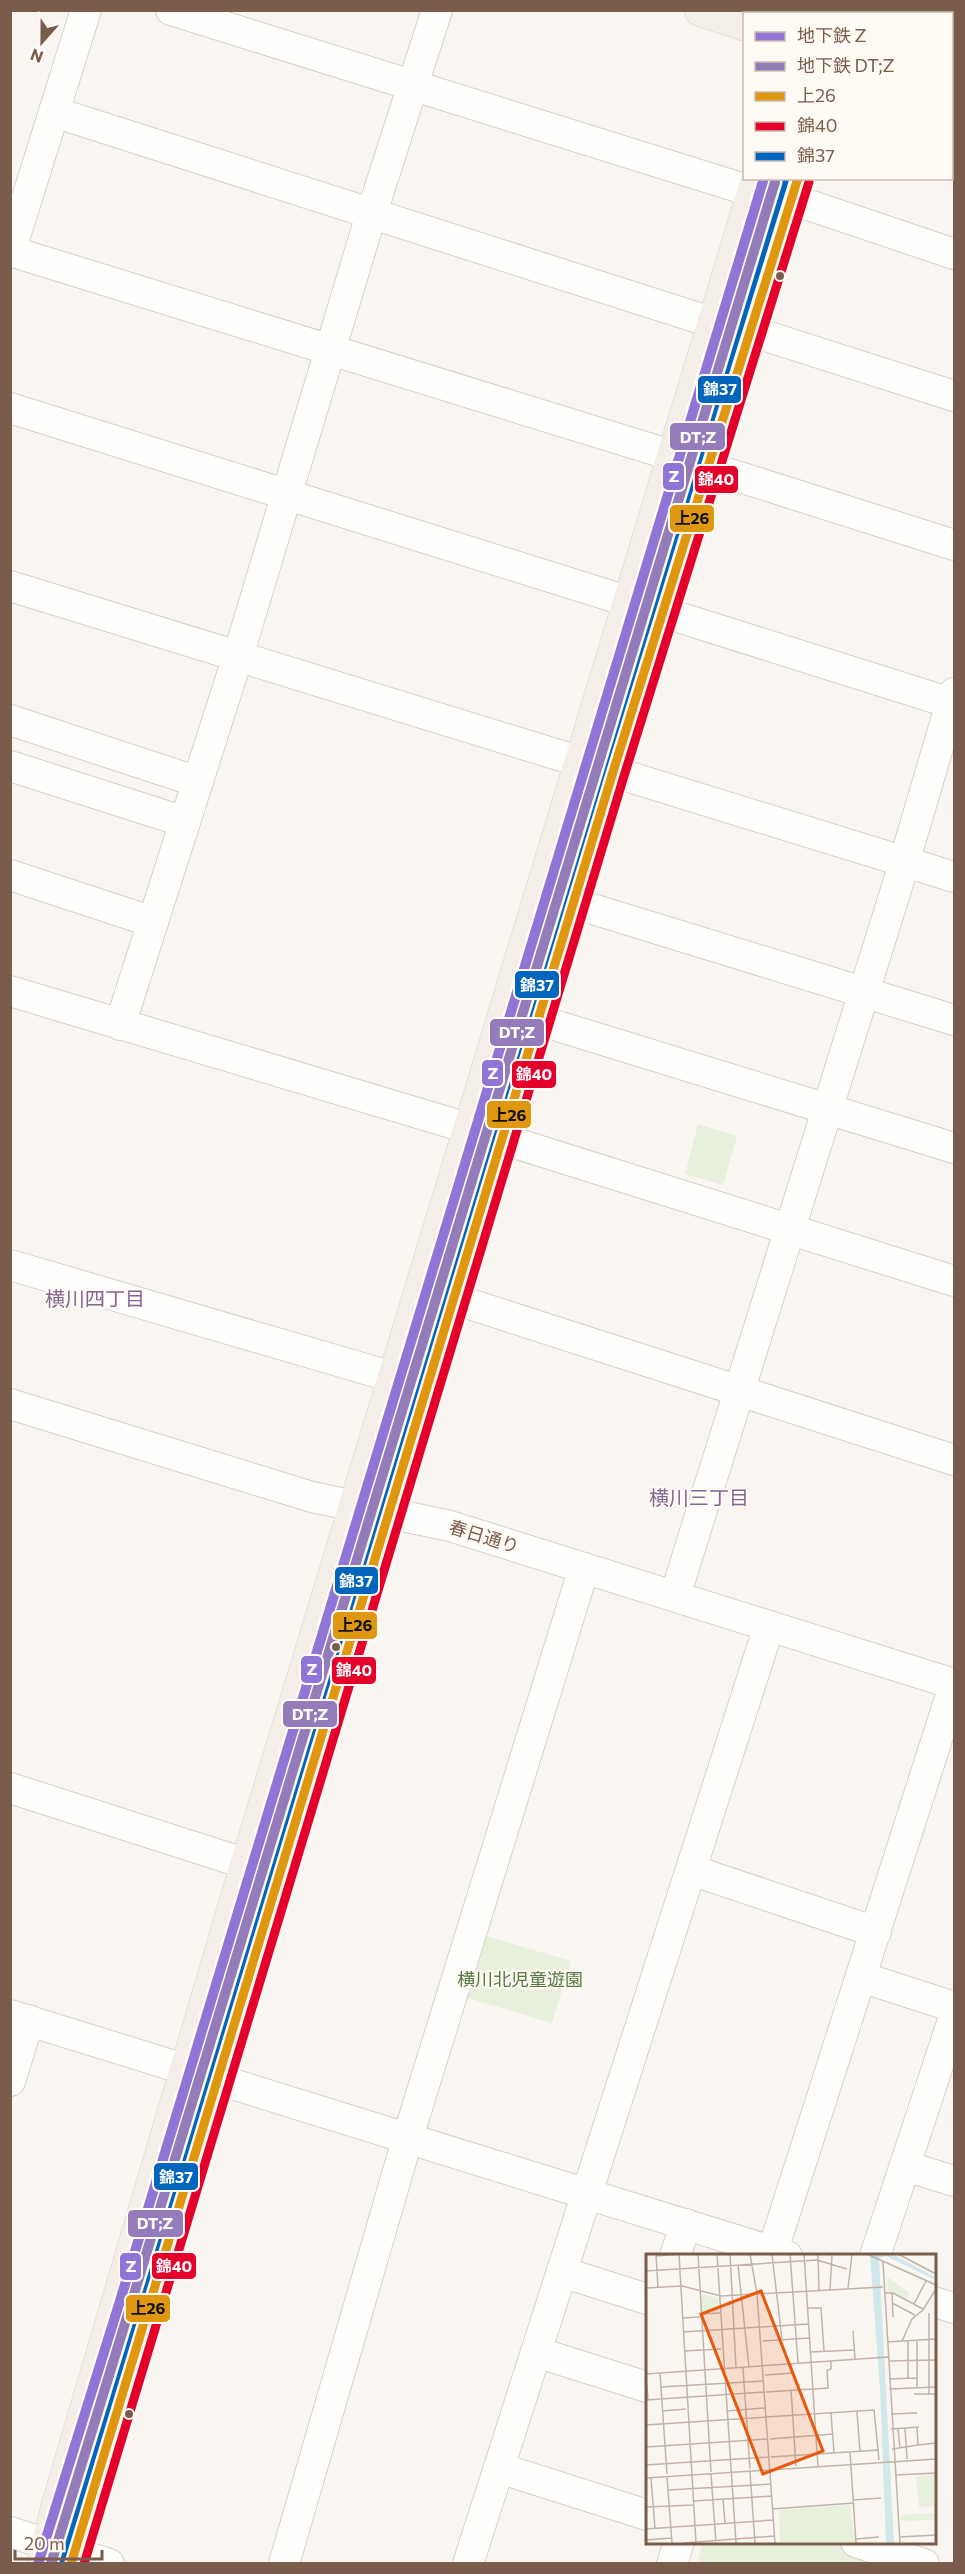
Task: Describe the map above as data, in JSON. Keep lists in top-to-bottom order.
{
  "streets": {
    "street": ["春日通り"]
  },
  "districts": ["横川四丁目", "横川三丁目"],
  "parks": ["横川北児童遊園"],
  "lines": [
    "metro line Z",
    "transit line 上26",
    "transit line 錦37",
    "metro line DT;Z",
    "transit line 錦40"
  ],
  "legend": [
    "地下鉄 Z",
    "地下鉄 DT;Z",
    "上26",
    "錦40",
    "錦37"
  ],
  "scale_bar": "20 m",
  "north": "bottom"
}
